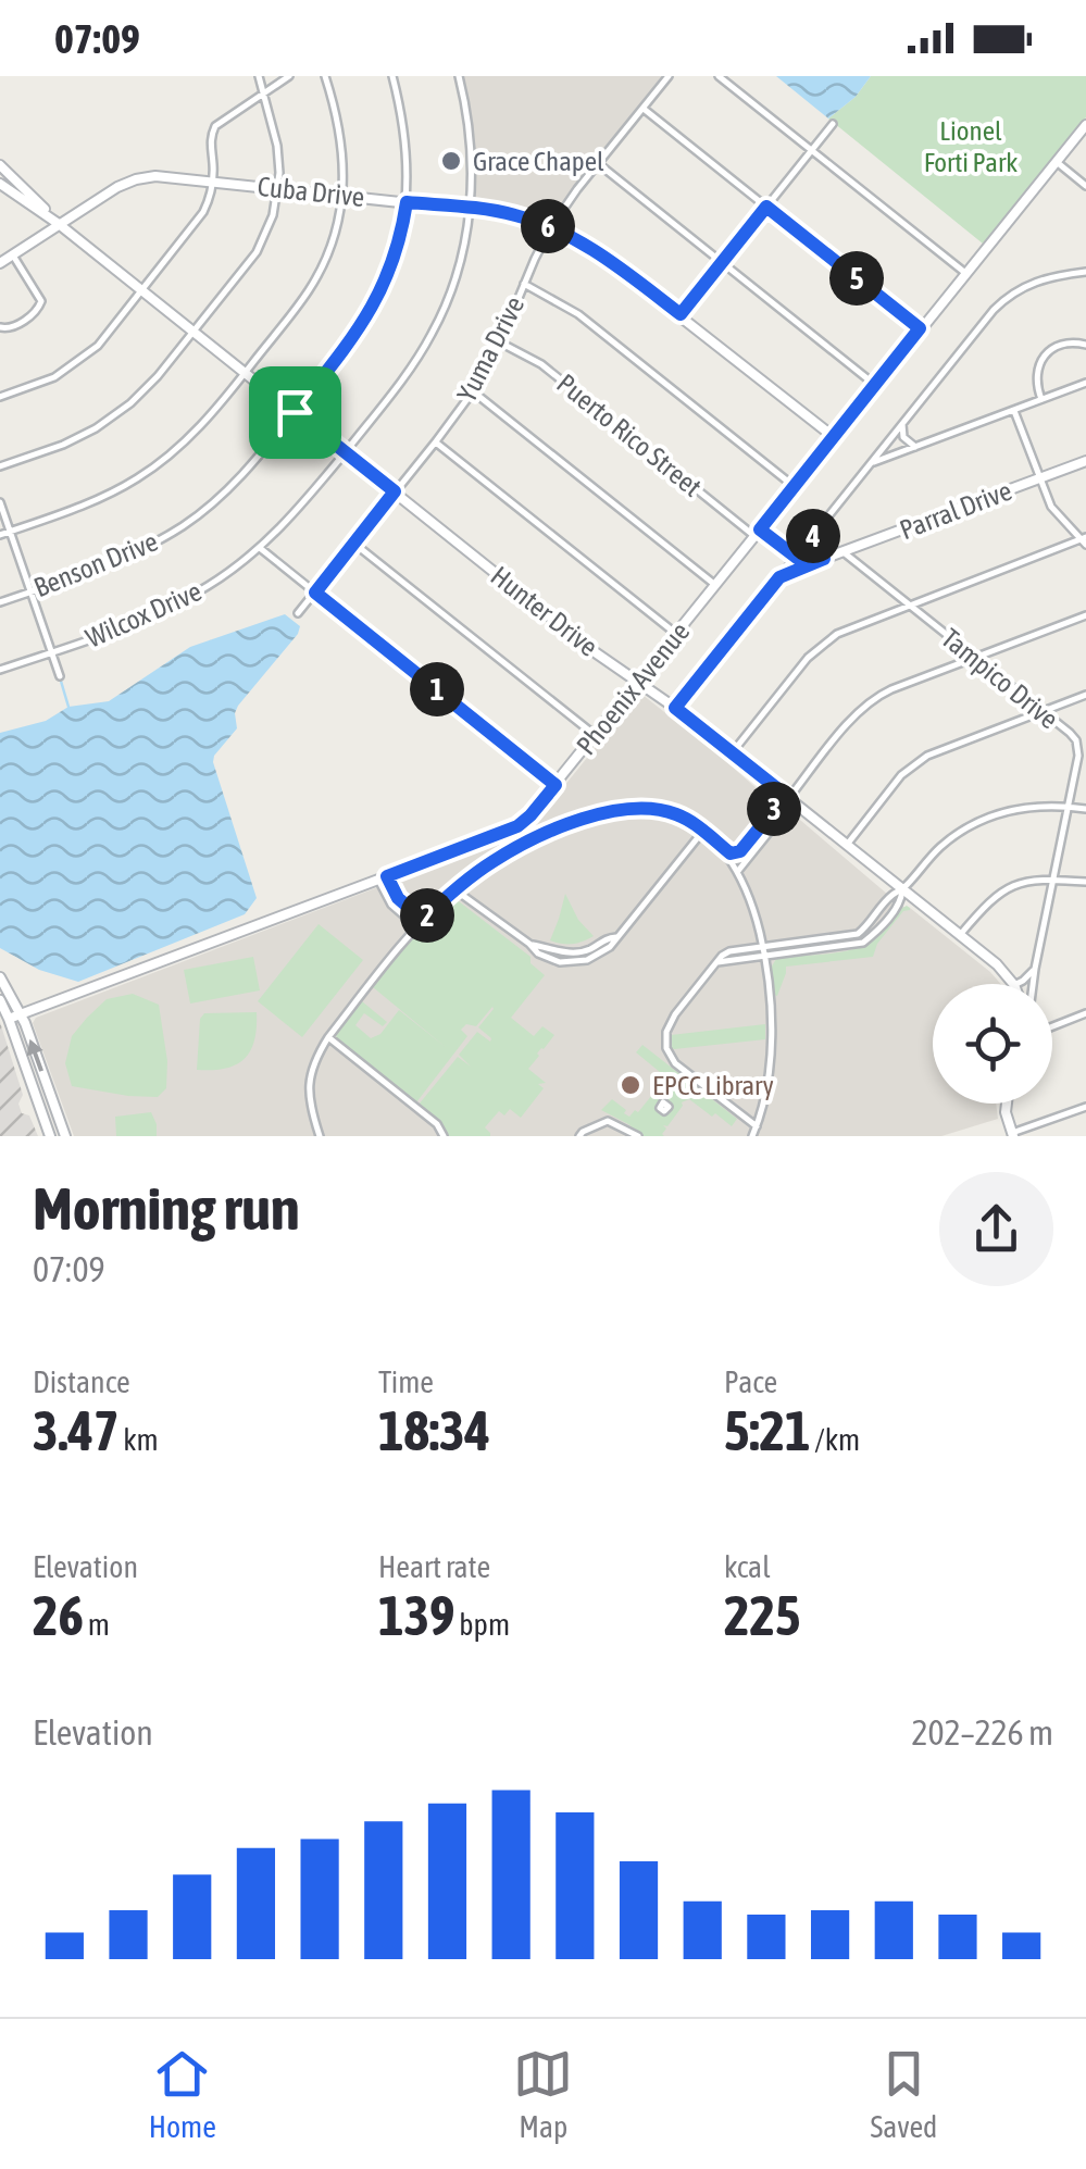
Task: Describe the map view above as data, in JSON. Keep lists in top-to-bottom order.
{
  "streets": {
    "street": [
      "Cuba Drive",
      "Yuma Drive",
      "Puerto Rico Street",
      "Parral Drive",
      "Benson Drive",
      "Hunter Drive",
      "Wilcox Drive",
      "Tampico Drive",
      "Phoenix Avenue"
    ]
  },
  "crossings": [
    ["Cuba Drive", "Yuma Drive"],
    ["Cuba Drive", "Benson Drive"],
    ["Cuba Drive", "Hunter Drive"],
    ["Cuba Drive", "Wilcox Drive"],
    ["Cuba Drive", "Phoenix Avenue"],
    ["Yuma Drive", "Puerto Rico Street"],
    ["Yuma Drive", "Hunter Drive"],
    ["Puerto Rico Street", "Parral Drive"],
    ["Puerto Rico Street", "Phoenix Avenue"],
    ["Parral Drive", "Tampico Drive"],
    ["Benson Drive", "Hunter Drive"],
    ["Hunter Drive", "Wilcox Drive"],
    ["Hunter Drive", "Phoenix Avenue"]
  ],
  "parks": ["Lionel Forti Park"],
  "places": ["Grace Chapel", "EPCC Library"],
  "page": {
    "status": "07:09",
    "pins": [
      "6",
      "5",
      "4",
      "1",
      "3",
      "2"
    ],
    "heading": ["Morning run", "07:09"],
    "stats": [
      ["Distance", "3.47 km"],
      ["Time", "18:34"],
      ["Pace", "5:21 /km"],
      ["Elevation", "26 m"],
      ["Heart rate", "139 bpm"],
      ["kcal", "225"]
    ],
    "chart": ["Elevation", "202–226 m"],
    "tabs": ["Home", "Map", "Saved"]
  }
}
